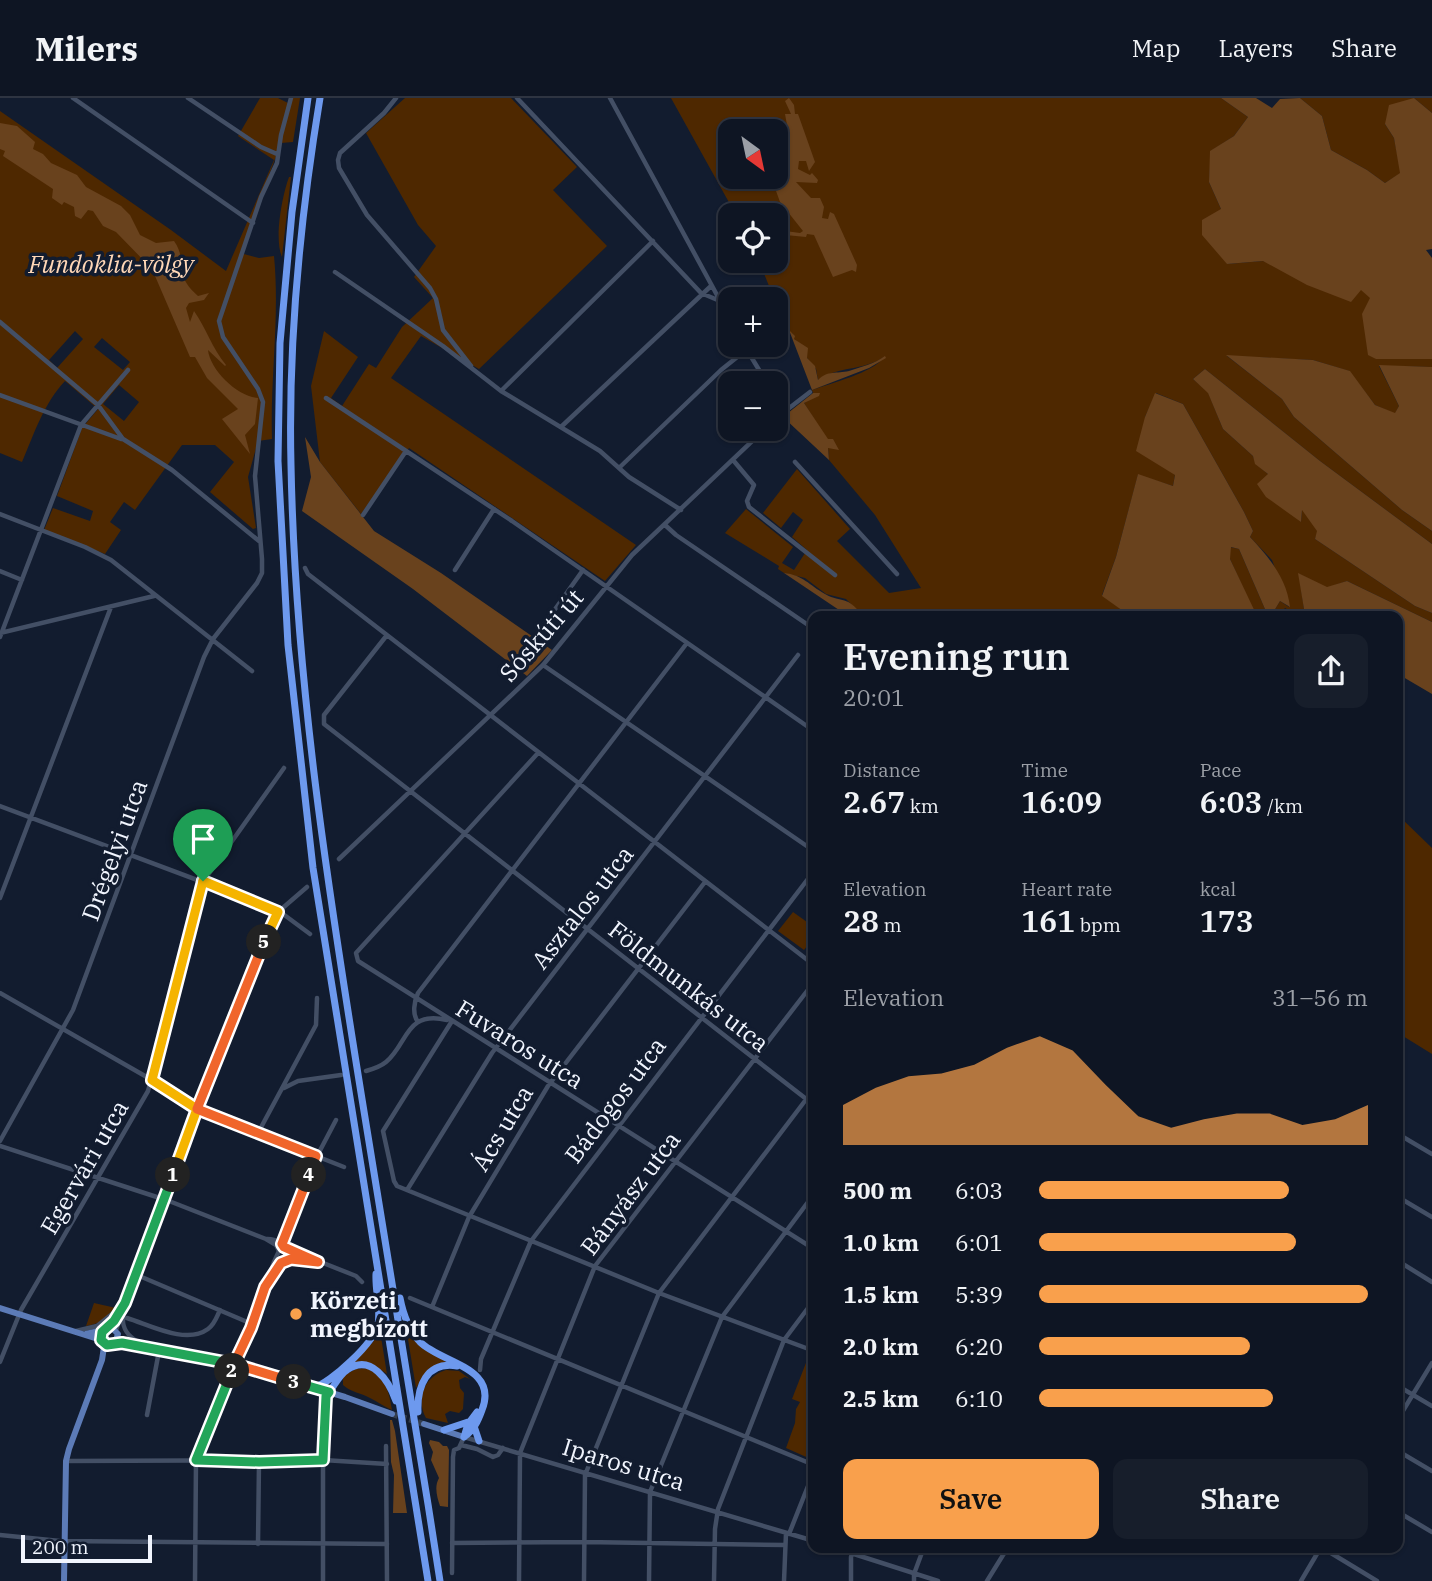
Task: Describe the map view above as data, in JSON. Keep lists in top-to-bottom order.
{
  "streets": {
    "main road": ["Iparos utca"],
    "street": [
      "Sóskúti út",
      "Drégelyi utca",
      "Asztalos utca",
      "Földmunkás utca",
      "Fuvaros utca",
      "Bádogos utca",
      "Ács utca",
      "Egervári utca",
      "Bányász utca"
    ]
  },
  "crossings": [
    ["Sóskúti út", "Földmunkás utca"],
    ["Asztalos utca", "Földmunkás utca"],
    ["Asztalos utca", "Fuvaros utca"],
    ["Földmunkás utca", "Fuvaros utca"],
    ["Földmunkás utca", "Bádogos utca"],
    ["Földmunkás utca", "Ács utca"],
    ["Földmunkás utca", "Bányász utca"],
    ["Fuvaros utca", "Bádogos utca"],
    ["Fuvaros utca", "Ács utca"],
    ["Fuvaros utca", "Bányász utca"],
    ["Bányász utca", "Iparos utca"]
  ],
  "parks": ["Fundoklia-völgy"],
  "places": ["Körzeti megbízott"],
  "scale_bar": "200 m",
  "north": "bottom right",
  "page": {
    "header": "Milers",
    "nav": ["Map", "Layers", "Share"],
    "map_buttons": ["+", "−"],
    "heading": ["Evening run", "20:01"],
    "stats": [
      ["Distance", "2.67 km"],
      ["Time", "16:09"],
      ["Pace", "6:03 /km"],
      ["Elevation", "28 m"],
      ["Heart rate", "161 bpm"],
      ["kcal", "173"]
    ],
    "pins": [
      "5",
      "1",
      "4",
      "2",
      "3"
    ],
    "chart": ["Elevation", "31–56 m"],
    "list": [
      {
        "name": "500 m",
        "note": "6:03"
      },
      {
        "name": "1.0 km",
        "note": "6:01"
      },
      {
        "name": "1.5 km",
        "note": "5:39"
      },
      {
        "name": "2.0 km",
        "note": "6:20"
      },
      {
        "name": "2.5 km",
        "note": "6:10"
      }
    ],
    "buttons": ["Save", "Share"],
    "scale": "200 m"
  }
}
